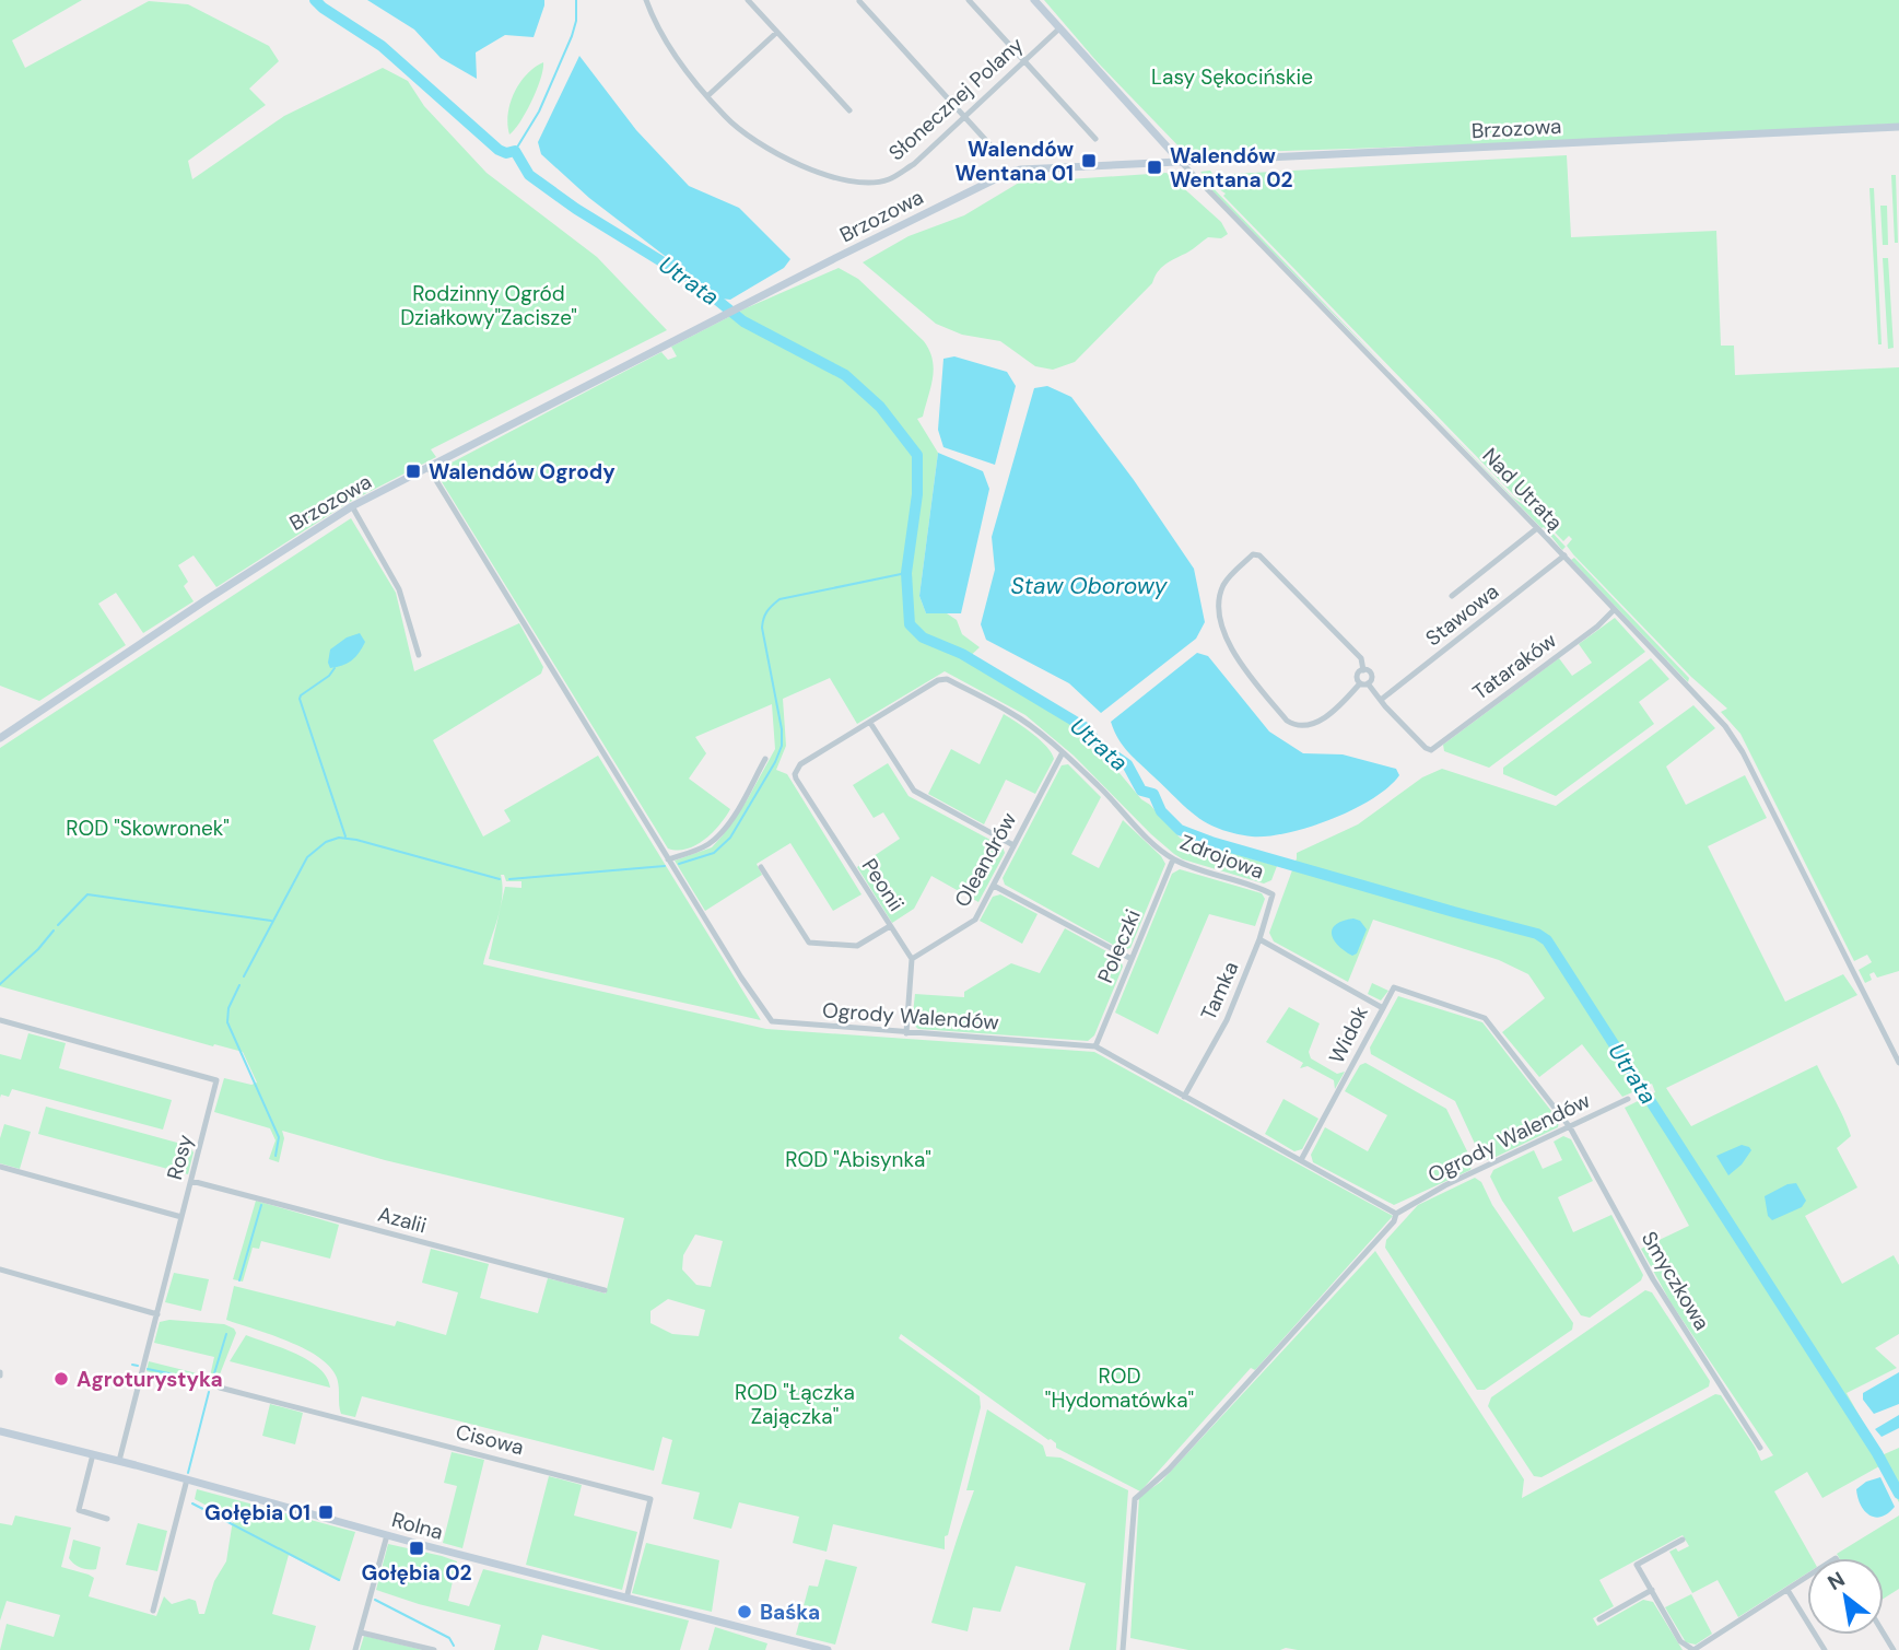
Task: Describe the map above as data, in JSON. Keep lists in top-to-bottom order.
{
  "streets": {
    "street": [
      "Słonecznej Polany",
      "Brzozowa",
      "Nad Utratą",
      "Stawowa",
      "Tataraków",
      "Zdrojowa",
      "Oleandrów",
      "Peonii",
      "Poleczki",
      "Tamka",
      "Ogrody Walendów",
      "Widok",
      "Rosy",
      "Azalii",
      "Smyczkowa",
      "Cisowa",
      "Rolna"
    ]
  },
  "crossings": [
    ["Słonecznej Polany", "Nad Utratą"],
    ["Brzozowa", "Nad Utratą"],
    ["Brzozowa", "Ogrody Walendów"],
    ["Nad Utratą", "Stawowa"],
    ["Nad Utratą", "Tataraków"],
    ["Stawowa", "Tataraków"],
    ["Zdrojowa", "Oleandrów"],
    ["Zdrojowa", "Peonii"],
    ["Zdrojowa", "Poleczki"],
    ["Zdrojowa", "Tamka"],
    ["Oleandrów", "Peonii"],
    ["Poleczki", "Ogrody Walendów"],
    ["Tamka", "Ogrody Walendów"],
    ["Tamka", "Widok"],
    ["Ogrody Walendów", "Widok"],
    ["Ogrody Walendów", "Smyczkowa"],
    ["Widok", "Smyczkowa"],
    ["Rosy", "Azalii"],
    ["Rosy", "Rolna"],
    ["Cisowa", "Rolna"]
  ],
  "water": ["Utrata", "Staw Oborowy"],
  "parks": [
    "Lasy Sękocińskie",
    "Rodzinny Ogród Działkowy\"Zacisze\"",
    "ROD \"Skowronek\"",
    "ROD \"Abisynka\"",
    "ROD \"Hydomatówka\"",
    "ROD \"Łączka Zajączka\""
  ],
  "places": {
    "transit": [
      "Walendów Wentana 01",
      "Walendów Wentana 02",
      "Walendów Ogrody",
      "Gołębia 01",
      "Gołębia 02"
    ],
    "other": ["Agroturystyka", "Baśka"]
  },
  "north": "top left"
}
